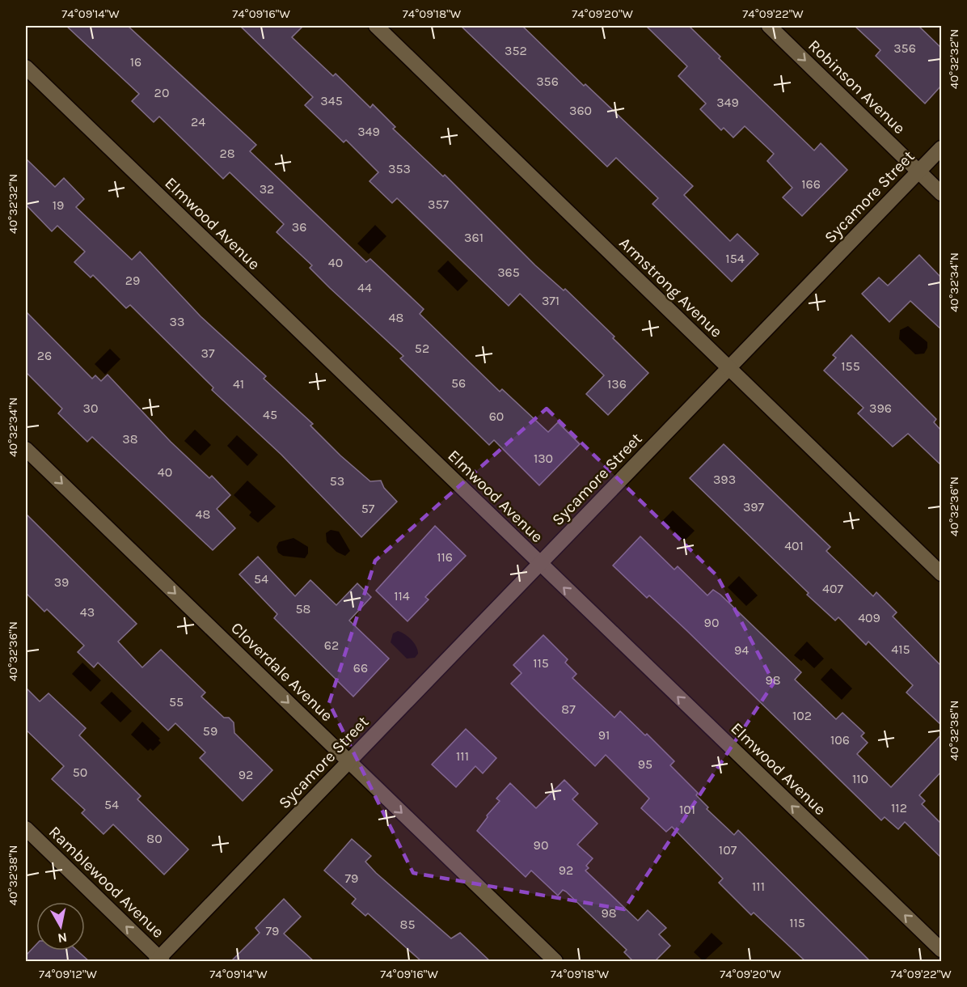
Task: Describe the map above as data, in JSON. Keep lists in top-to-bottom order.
{
  "streets": {
    "street": [
      "Robinson Avenue",
      "Sycamore Street",
      "Elmwood Avenue",
      "Armstrong Avenue",
      "Cloverdale Avenue",
      "Ramblewood Avenue"
    ]
  },
  "crossings": [
    ["Robinson Avenue", "Sycamore Street"],
    ["Sycamore Street", "Elmwood Avenue"],
    ["Sycamore Street", "Armstrong Avenue"],
    ["Sycamore Street", "Cloverdale Avenue"],
    ["Sycamore Street", "Ramblewood Avenue"]
  ],
  "one_way": [
    "Robinson Avenue",
    "Elmwood Avenue",
    "Cloverdale Avenue",
    "Ramblewood Avenue"
  ],
  "house_numbers": [
    "356",
    "352",
    "16",
    "356",
    "20",
    "345",
    "349",
    "360",
    "24",
    "349",
    "28",
    "353",
    "166",
    "32",
    "357",
    "19",
    "36",
    "361",
    "154",
    "40",
    "365",
    "29",
    "44",
    "371",
    "48",
    "33",
    "52",
    "37",
    "26",
    "155",
    "56",
    "41",
    "136",
    "30",
    "396",
    "45",
    "60",
    "38",
    "130",
    "40",
    "393",
    "53",
    "397",
    "57",
    "48",
    "401",
    "116",
    "54",
    "39",
    "407",
    "114",
    "58",
    "43",
    "409",
    "90",
    "62",
    "415",
    "94",
    "115",
    "66",
    "98",
    "55",
    "87",
    "102",
    "59",
    "91",
    "106",
    "111",
    "95",
    "50",
    "92",
    "110",
    "54",
    "112",
    "101",
    "80",
    "90",
    "107",
    "92",
    "79",
    "111",
    "98",
    "115",
    "85",
    "79"
  ],
  "north": "bottom",
  "coordinates": [
    "74°09'14\"W",
    "74°09'16\"W",
    "74°09'18\"W",
    "74°09'20\"W",
    "74°09'22\"W",
    "40°32'32\"N",
    "40°32'34\"N",
    "40°32'36\"N",
    "40°32'38\"N",
    "74°09'12\"W"
  ]
}
